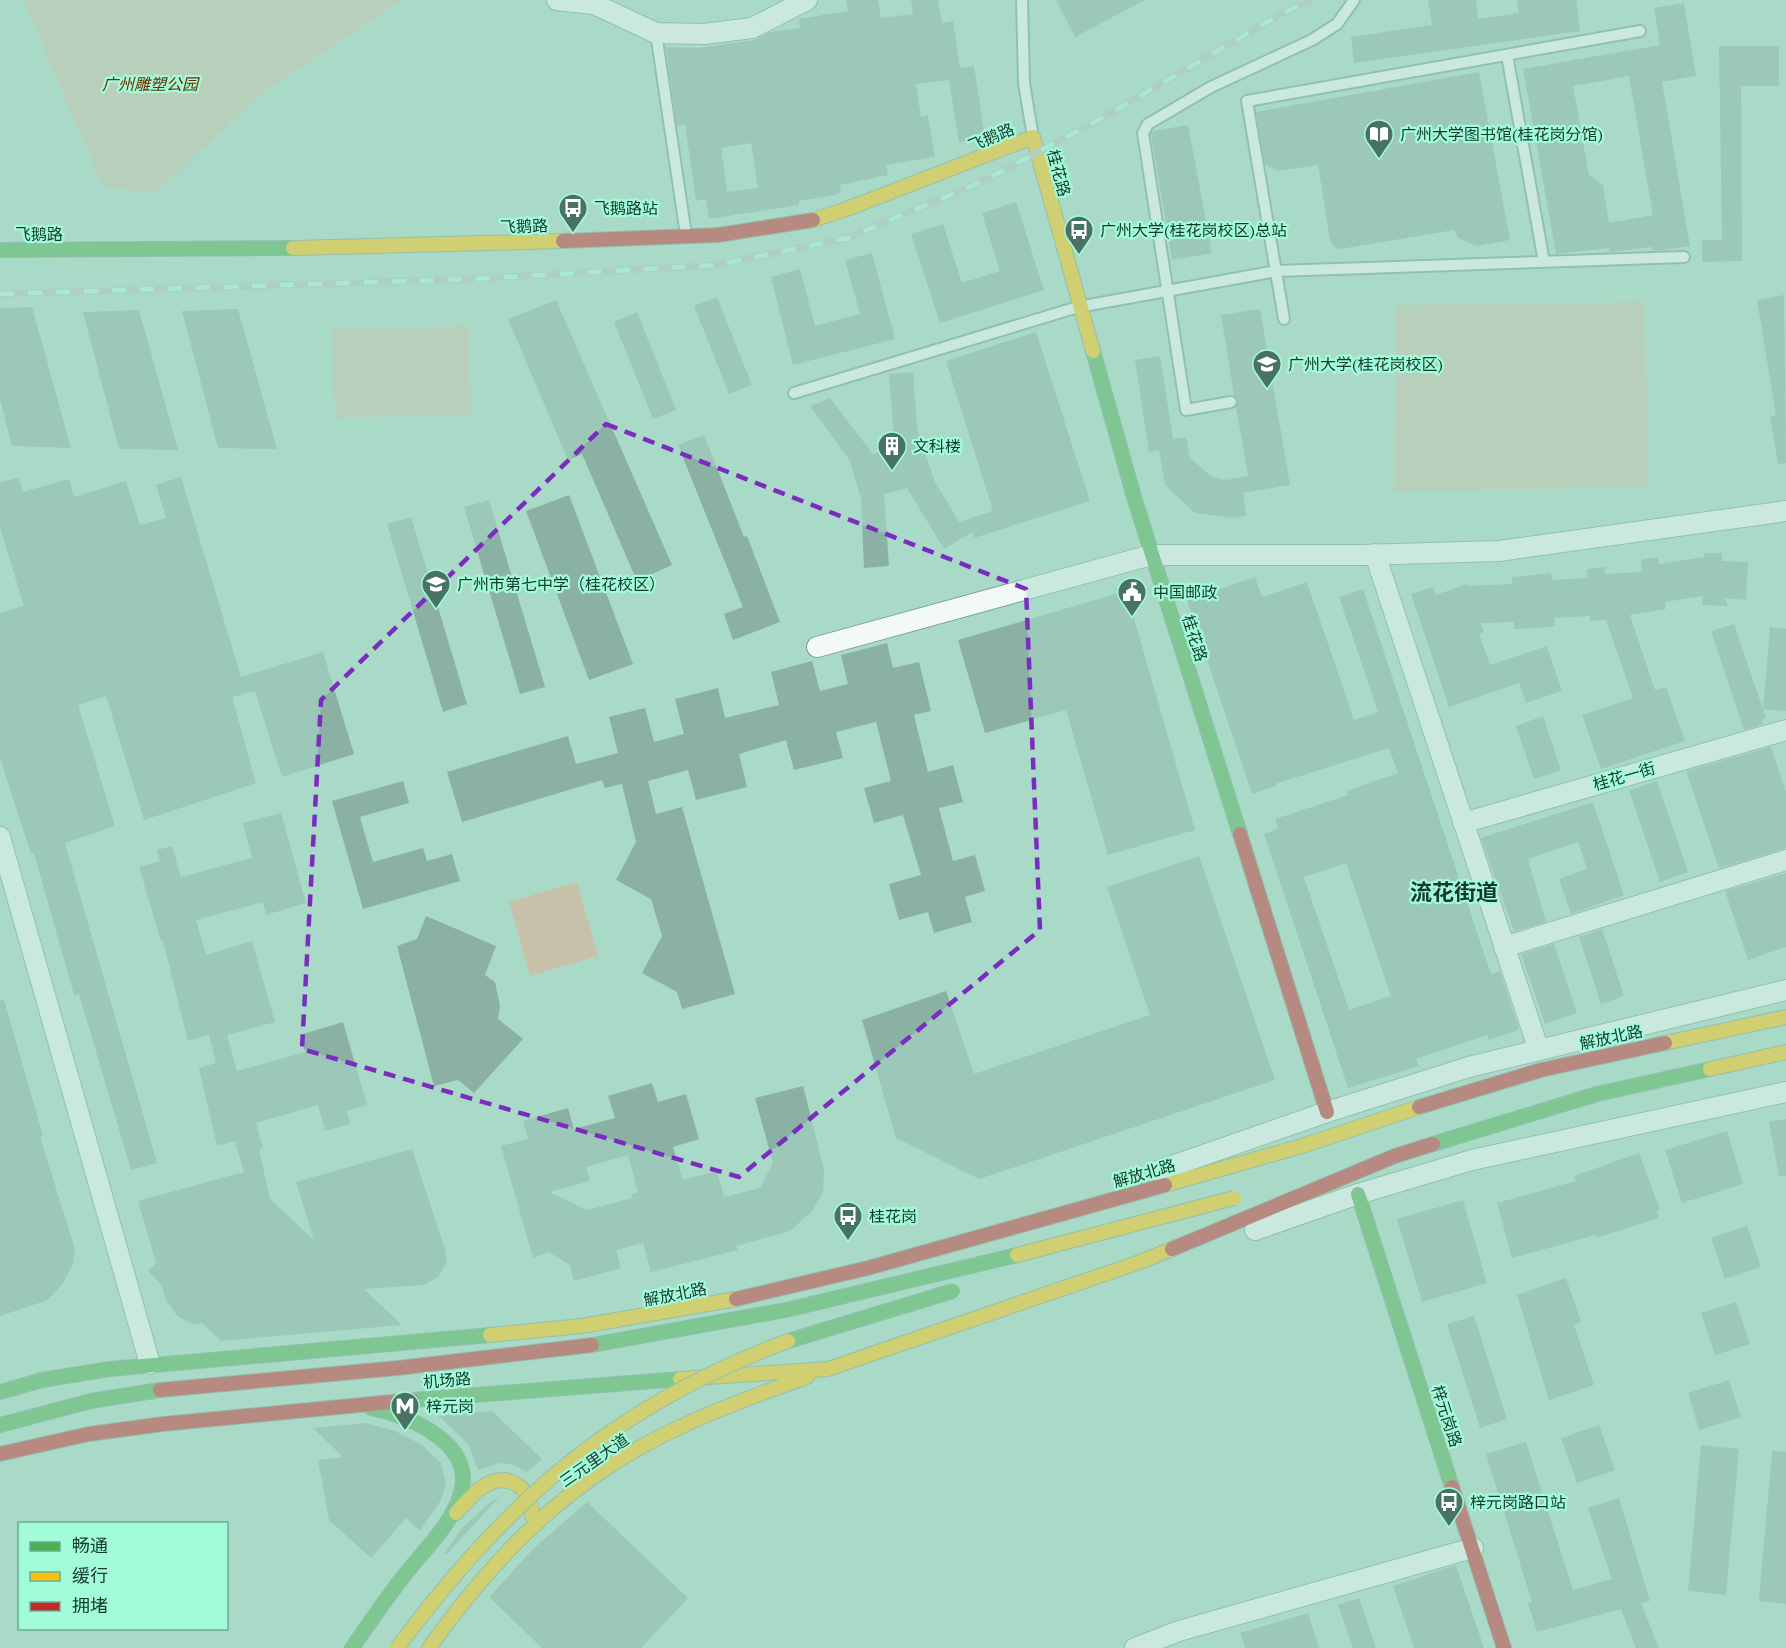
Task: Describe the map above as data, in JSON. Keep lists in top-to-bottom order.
{
  "streets": {
    "main road": [
      "飞鹅路",
      "桂花路",
      "解放北路",
      "机场路",
      "梓元岗路",
      "三元里大道"
    ],
    "street": ["桂花一街"]
  },
  "crossings": [
    ["飞鹅路", "桂花路"],
    ["机场路", "三元里大道"]
  ],
  "districts": ["流花街道"],
  "parks": ["广州雕塑公园"],
  "places": {
    "library": ["广州大学图书馆(桂花岗分馆)"],
    "bus stop": [
      "飞鹅路站",
      "广州大学(桂花岗校区)总站",
      "桂花岗",
      "梓元岗路口站"
    ],
    "school or university": ["广州大学(桂花岗校区)", "广州市第七中学（桂花校区）"],
    "building": ["文科楼"],
    "public building": ["中国邮政"],
    "metro station": ["梓元岗"]
  },
  "legend": ["畅通", "缓行", "拥堵"]
}
